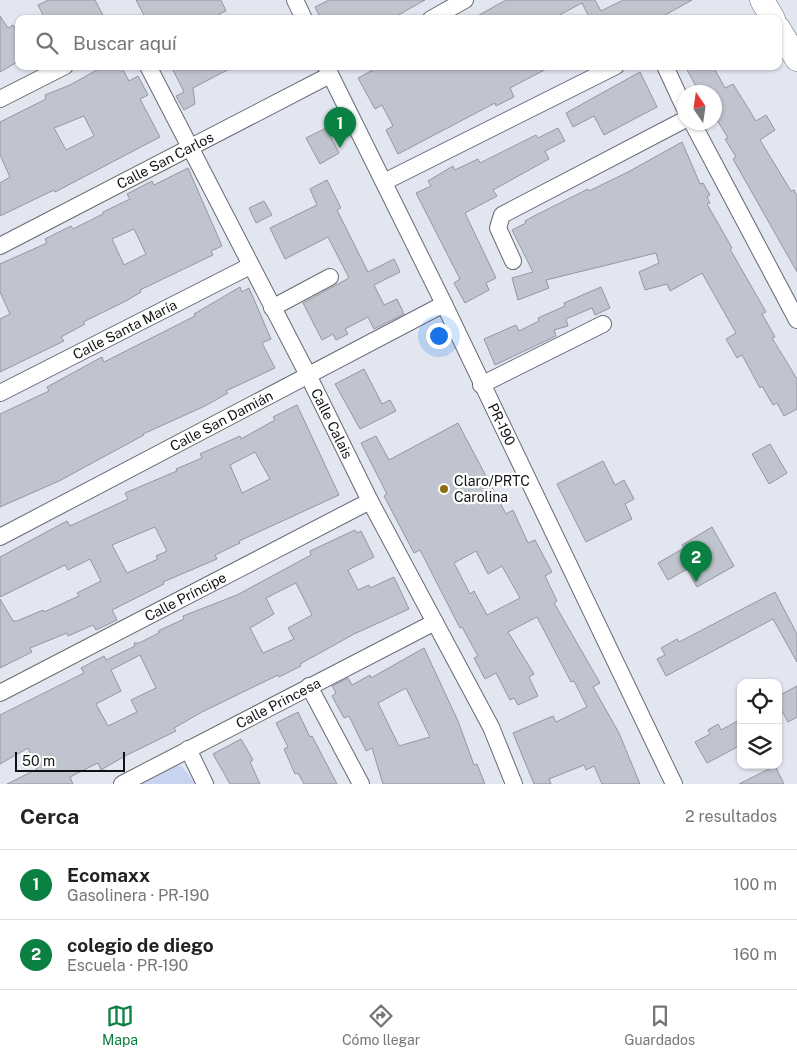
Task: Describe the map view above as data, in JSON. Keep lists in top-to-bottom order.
{
  "streets": {
    "street": [
      "Calle San Carlos",
      "Calle Santa María",
      "Calle San Damián",
      "Calle Calais",
      "PR-190",
      "Calle Príncipe",
      "Calle Princesa"
    ]
  },
  "crossings": [
    ["Calle San Carlos", "Calle Calais"],
    ["Calle San Carlos", "PR-190"],
    ["Calle Santa María", "Calle Calais"],
    ["Calle San Damián", "Calle Calais"],
    ["Calle San Damián", "PR-190"],
    ["Calle Calais", "Calle Príncipe"],
    ["Calle Calais", "Calle Princesa"]
  ],
  "places": ["Claro/PRTC Carolina"],
  "scale_bar": "50 m",
  "north": "top",
  "page": {
    "search": "Buscar aquí",
    "pins": ["1", "2"],
    "scale": "50 m",
    "heading": ["Cerca", "2 resultados"],
    "list": [
      {
        "mark": "1",
        "name": "Ecomaxx",
        "note": "Gasolinera · PR-190",
        "value": "100 m"
      },
      {
        "mark": "2",
        "name": "colegio de diego",
        "note": "Escuela · PR-190",
        "value": "160 m"
      }
    ],
    "nav": ["Mapa", "Cómo llegar", "Guardados"]
  }
}
